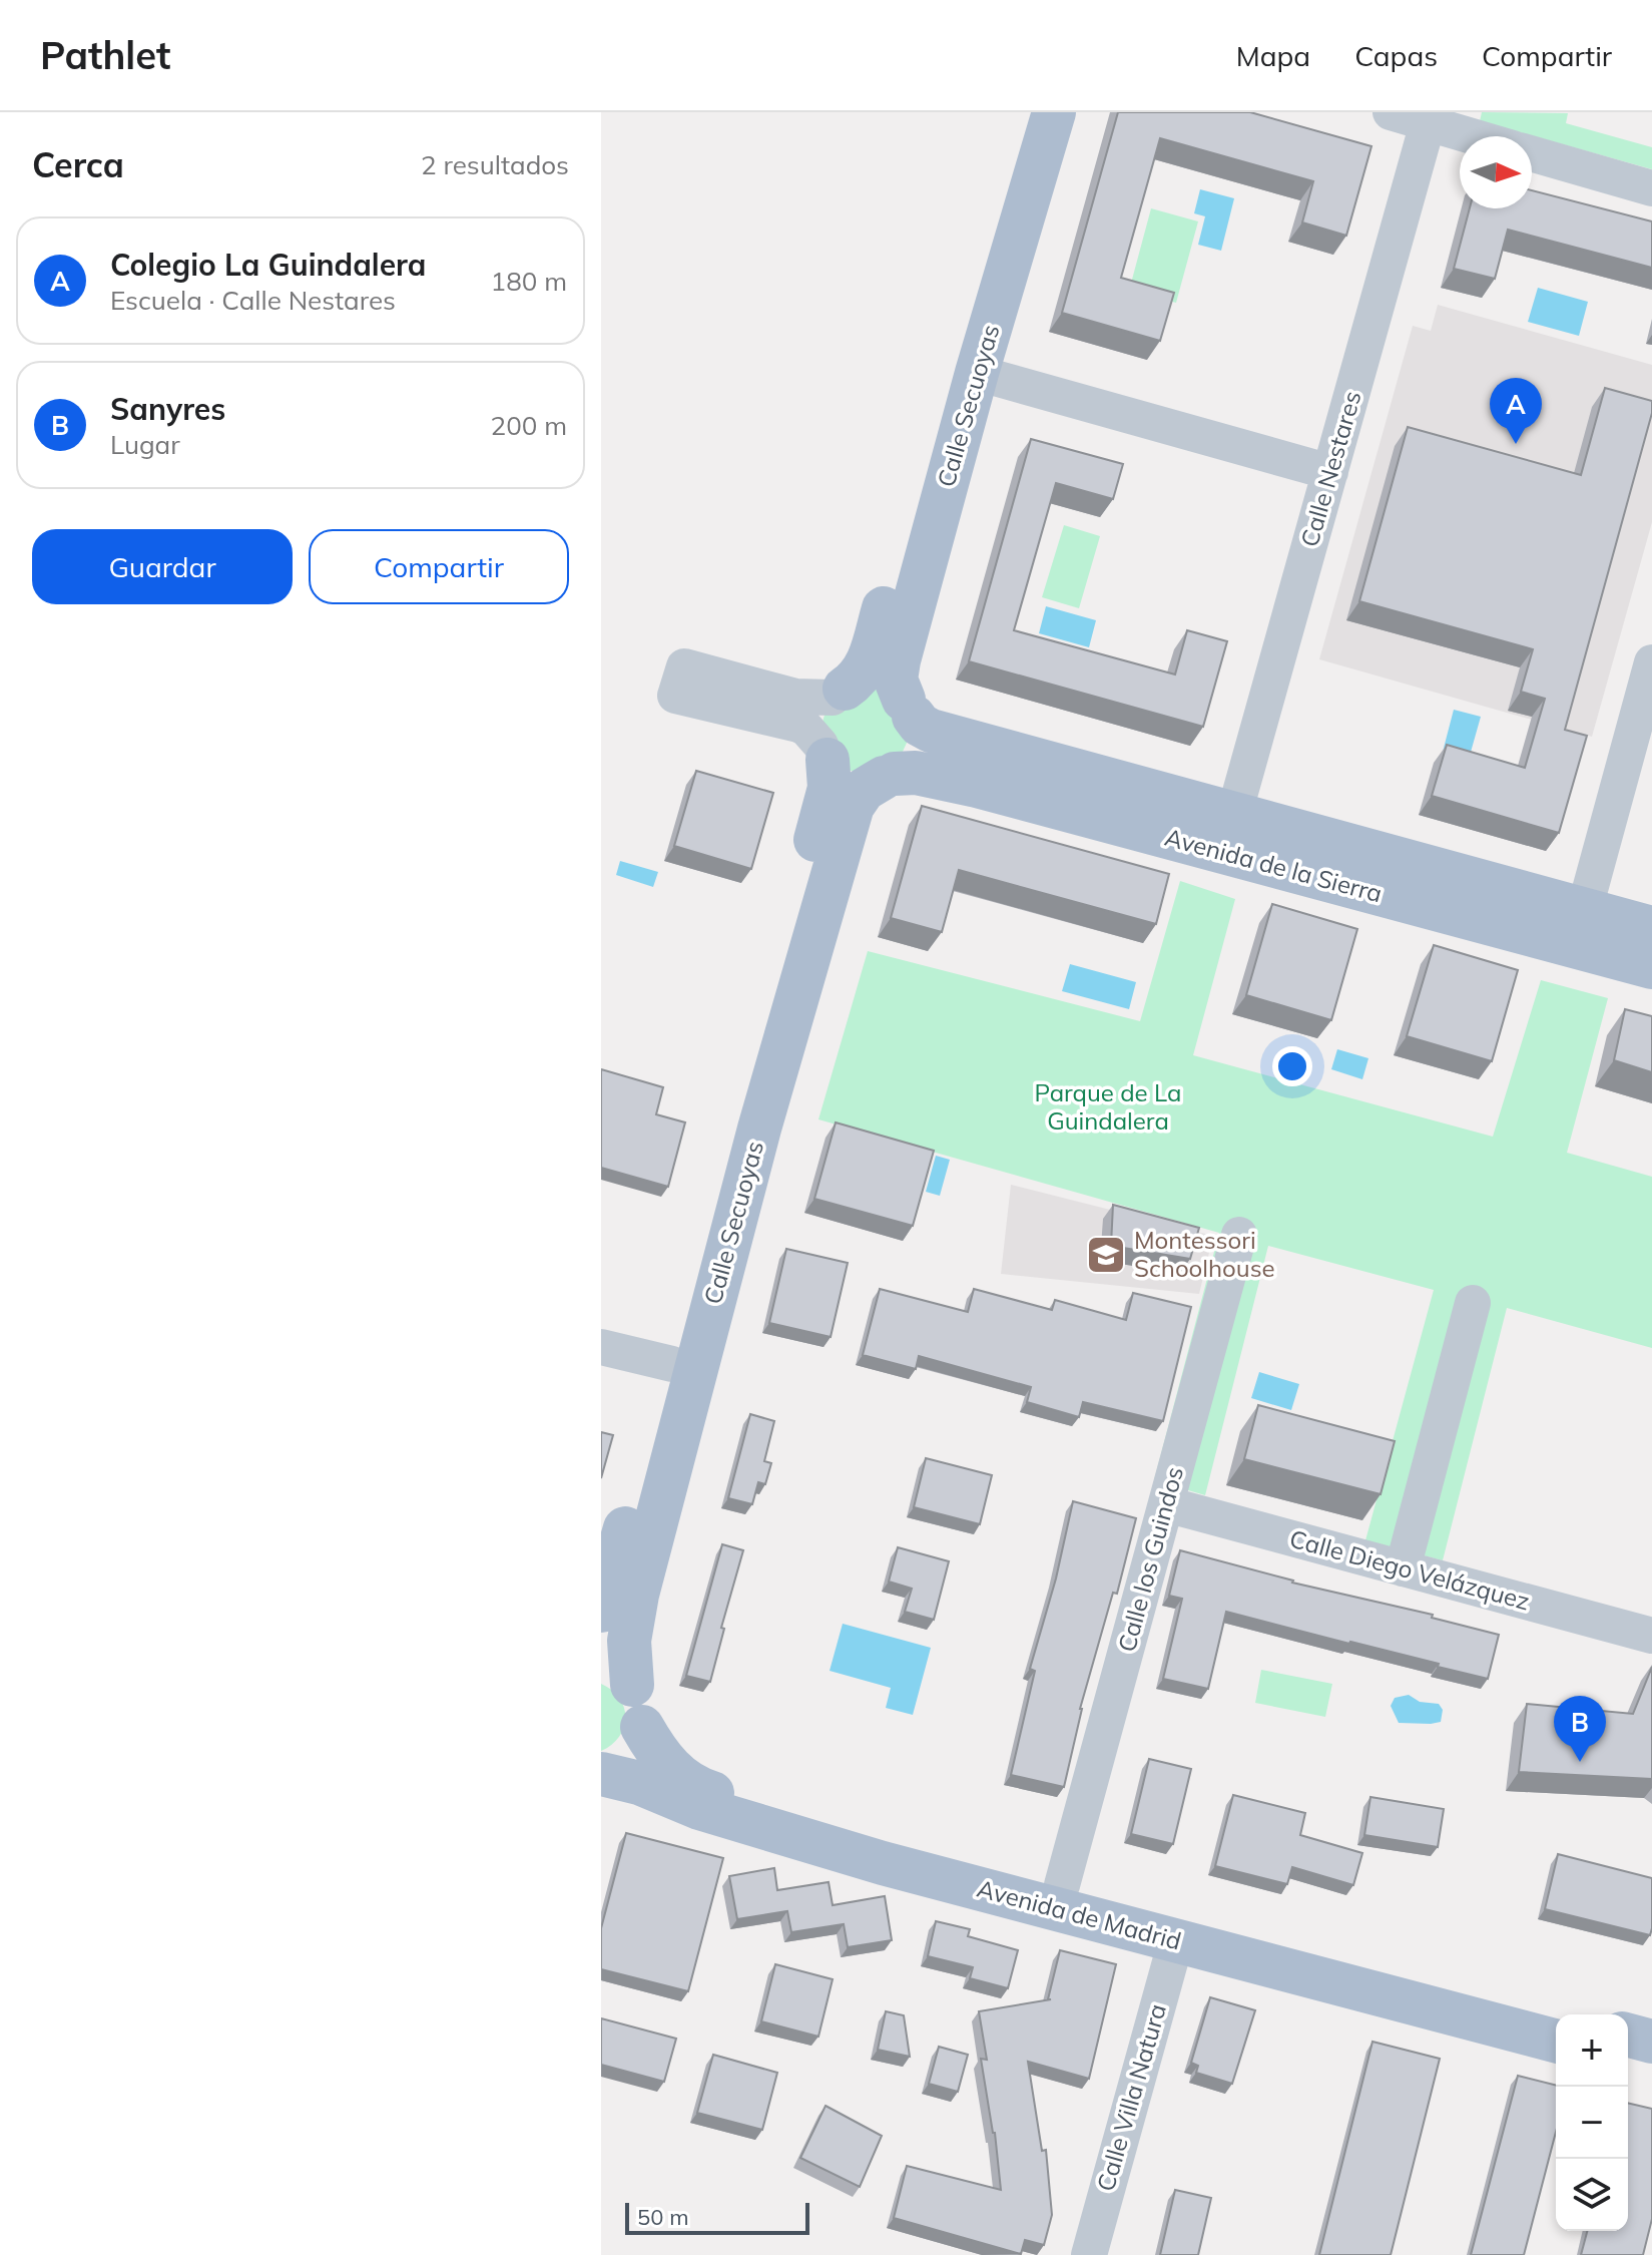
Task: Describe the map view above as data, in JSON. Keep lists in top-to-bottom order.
{
  "streets": {
    "main road": ["Calle Secuoyas", "Avenida de la Sierra", "Avenida de Madrid"],
    "street": [
      "Calle Nestares",
      "Calle los Guindos",
      "Calle Diego Velázquez",
      "Calle Villa Natura"
    ]
  },
  "crossings": [
    ["Calle Secuoyas", "Avenida de la Sierra"],
    ["Calle Secuoyas", "Avenida de Madrid"],
    ["Calle Nestares", "Avenida de la Sierra"],
    ["Calle los Guindos", "Calle Diego Velázquez"],
    ["Calle los Guindos", "Avenida de Madrid"],
    ["Avenida de Madrid", "Calle Villa Natura"]
  ],
  "parks": ["Parque de La Guindalera"],
  "places": {
    "school or university": ["Montessori Schoolhouse"]
  },
  "scale_bar": "50 m",
  "north": "right",
  "page": {
    "header": "Pathlet",
    "nav": ["Mapa", "Capas", "Compartir"],
    "heading": ["Cerca", "2 resultados"],
    "list": [
      {
        "mark": "A",
        "name": "Colegio La Guindalera",
        "note": "Escuela · Calle Nestares",
        "value": "180 m"
      },
      {
        "mark": "B",
        "name": "Sanyres",
        "note": "Lugar",
        "value": "200 m"
      }
    ],
    "pins": ["A", "B"],
    "buttons": ["Guardar", "Compartir"],
    "map_buttons": ["+", "−"],
    "scale": "50 m"
  }
}
